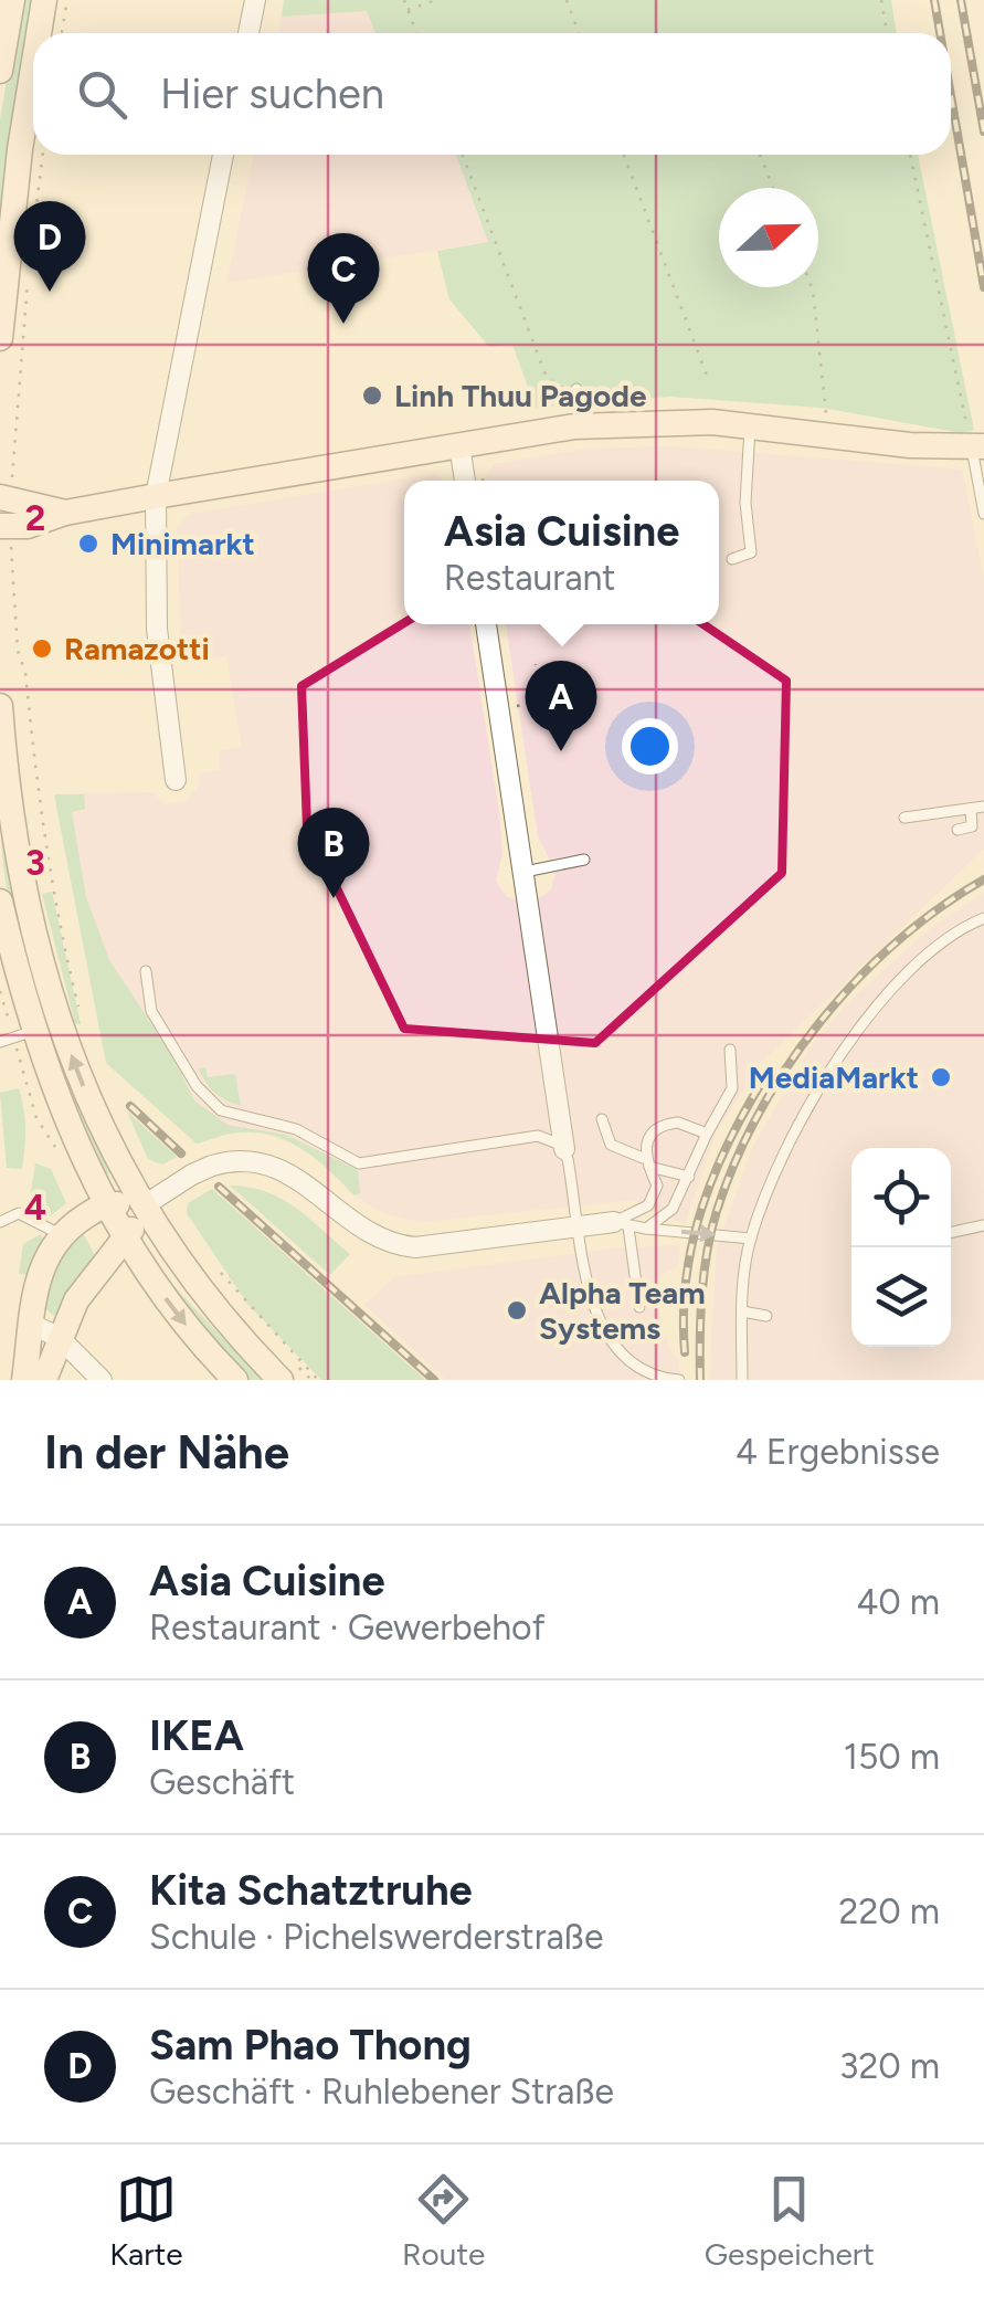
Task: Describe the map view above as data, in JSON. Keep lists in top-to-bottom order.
{
  "places": [
    "Linh Thuu Pagode",
    "Minimarkt",
    "Ramazotti",
    "MediaMarkt",
    "Alpha Team Systems"
  ],
  "north": "right",
  "page": {
    "search": "Hier suchen",
    "pins": [
      "D",
      "C",
      "A",
      "B"
    ],
    "popup": ["Asia Cuisine", "Restaurant"],
    "heading": ["In der Nähe", "4 Ergebnisse"],
    "list": [
      {
        "mark": "A",
        "name": "Asia Cuisine",
        "note": "Restaurant · Gewerbehof",
        "value": "40 m"
      },
      {
        "mark": "B",
        "name": "IKEA",
        "note": "Geschäft",
        "value": "150 m"
      },
      {
        "mark": "C",
        "name": "Kita Schatztruhe",
        "note": "Schule · Pichelswerderstraße",
        "value": "220 m"
      },
      {
        "mark": "D",
        "name": "Sam Phao Thong",
        "note": "Geschäft · Ruhlebener Straße",
        "value": "320 m"
      }
    ],
    "nav": ["Karte", "Route", "Gespeichert"]
  },
  "grid": {
    "rows": ["2", "3", "4"]
  }
}
